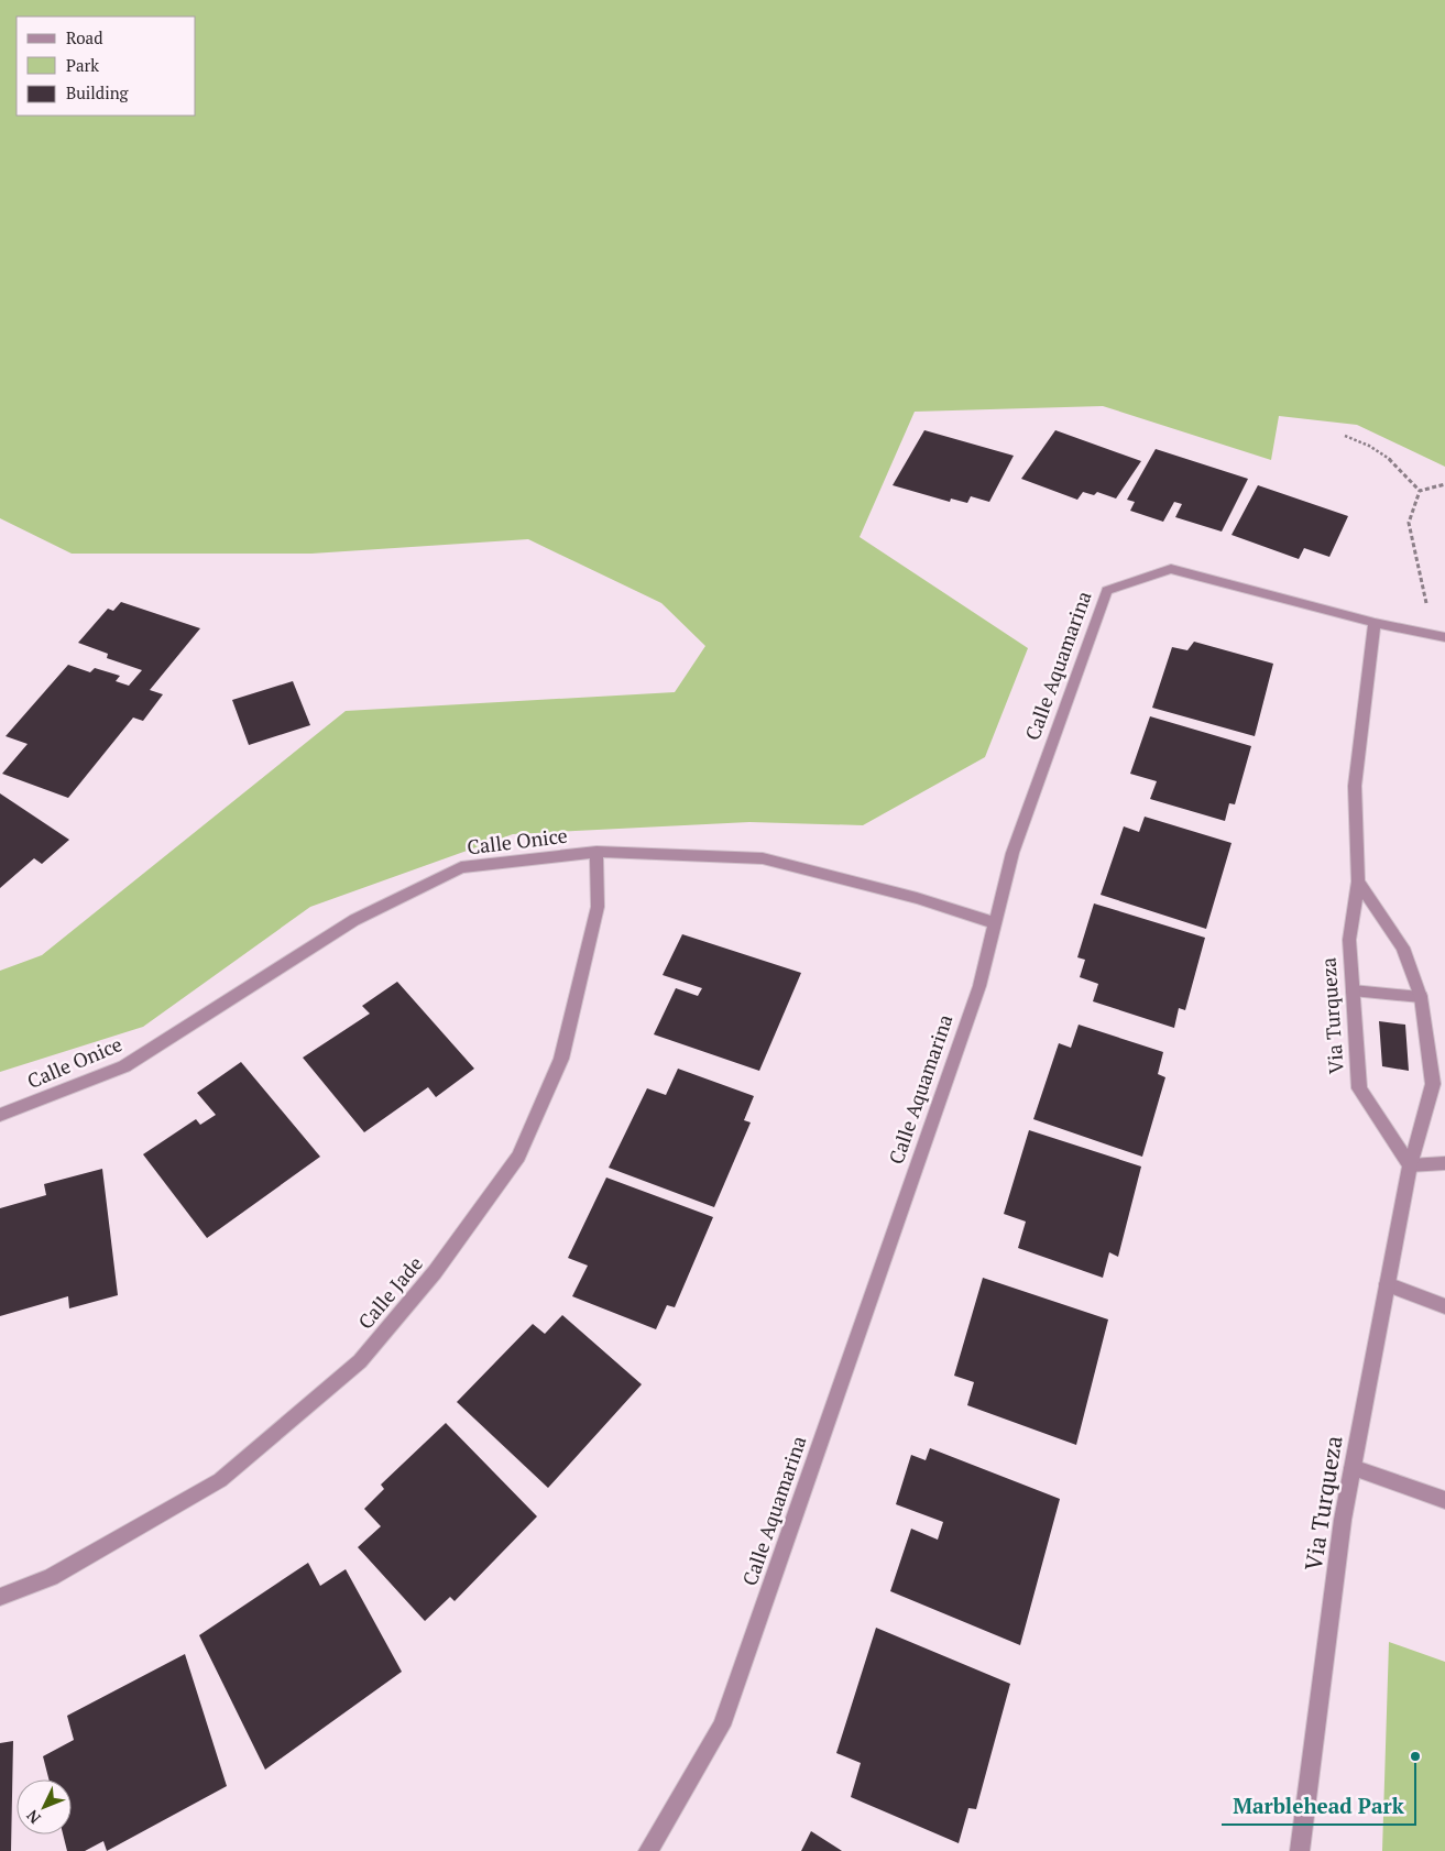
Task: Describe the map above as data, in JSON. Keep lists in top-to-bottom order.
{
  "streets": {
    "street": [
      "Calle Aquamarina",
      "Calle Onice",
      "Via Turqueza",
      "Calle Jade"
    ]
  },
  "crossings": [
    ["Calle Aquamarina", "Calle Onice"],
    ["Calle Aquamarina", "Via Turqueza"],
    ["Calle Onice", "Calle Jade"]
  ],
  "places": ["Marblehead Park"],
  "legend": ["Road", "Park", "Building"],
  "north": "bottom left"
}
